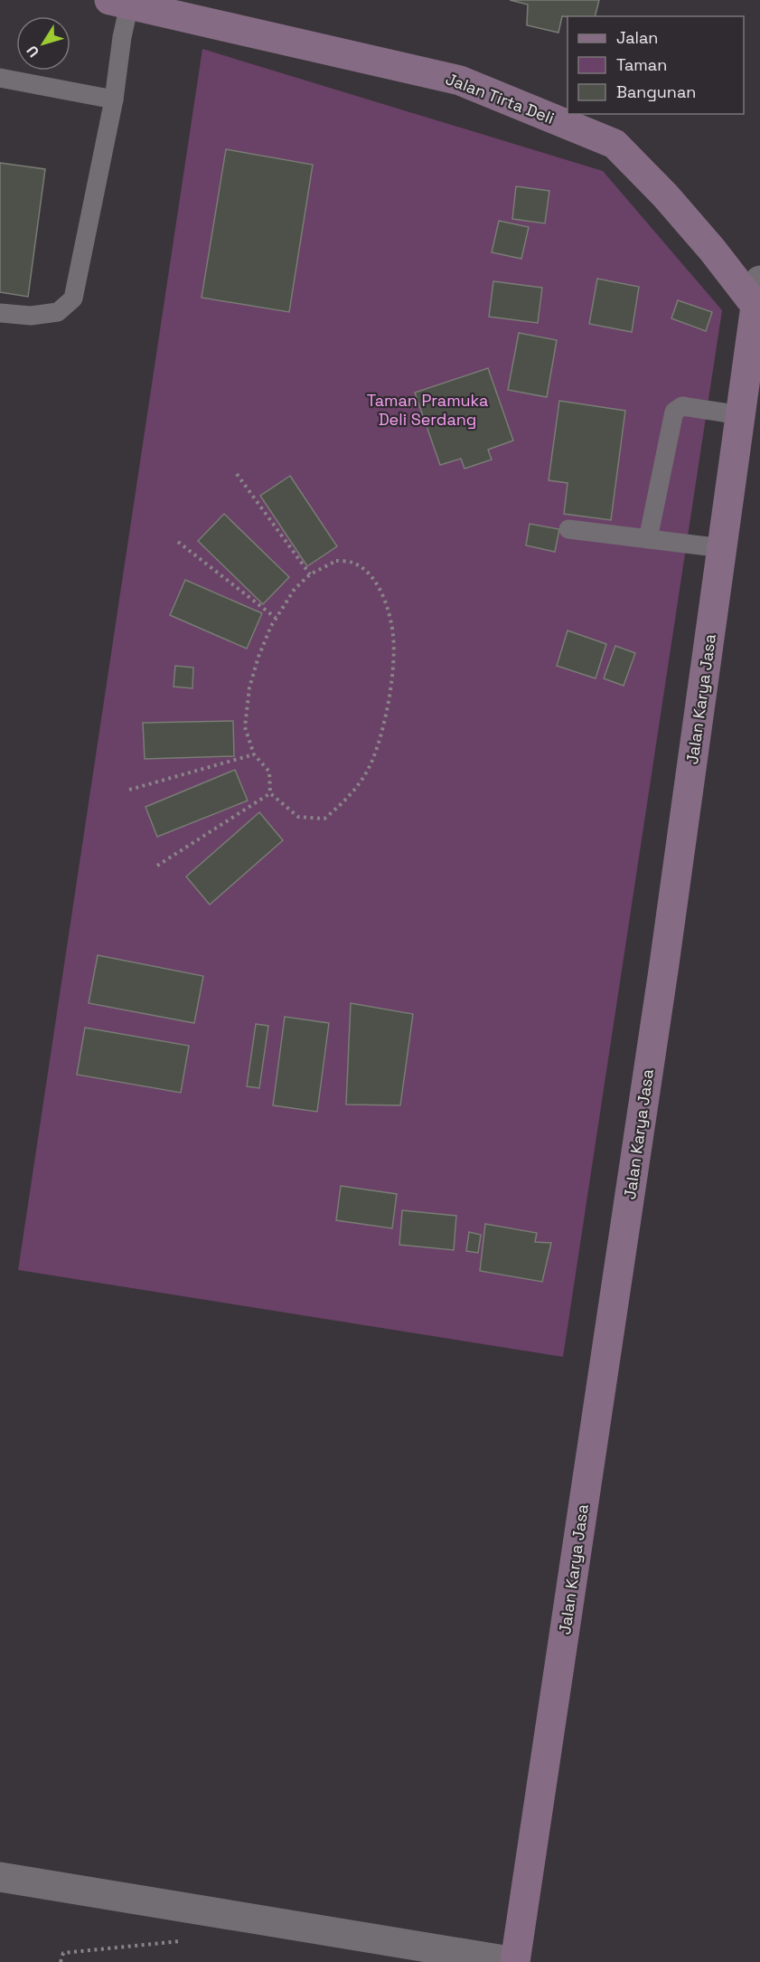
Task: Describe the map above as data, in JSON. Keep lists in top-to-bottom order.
{
  "streets": {
    "street": ["Jalan Tirta Deli", "Jalan Karya Jasa"]
  },
  "crossings": [
    ["Jalan Tirta Deli", "Jalan Karya Jasa"]
  ],
  "parks": ["Taman Pramuka Deli Serdang"],
  "legend": ["Jalan", "Taman", "Bangunan"],
  "north": "bottom left"
}
